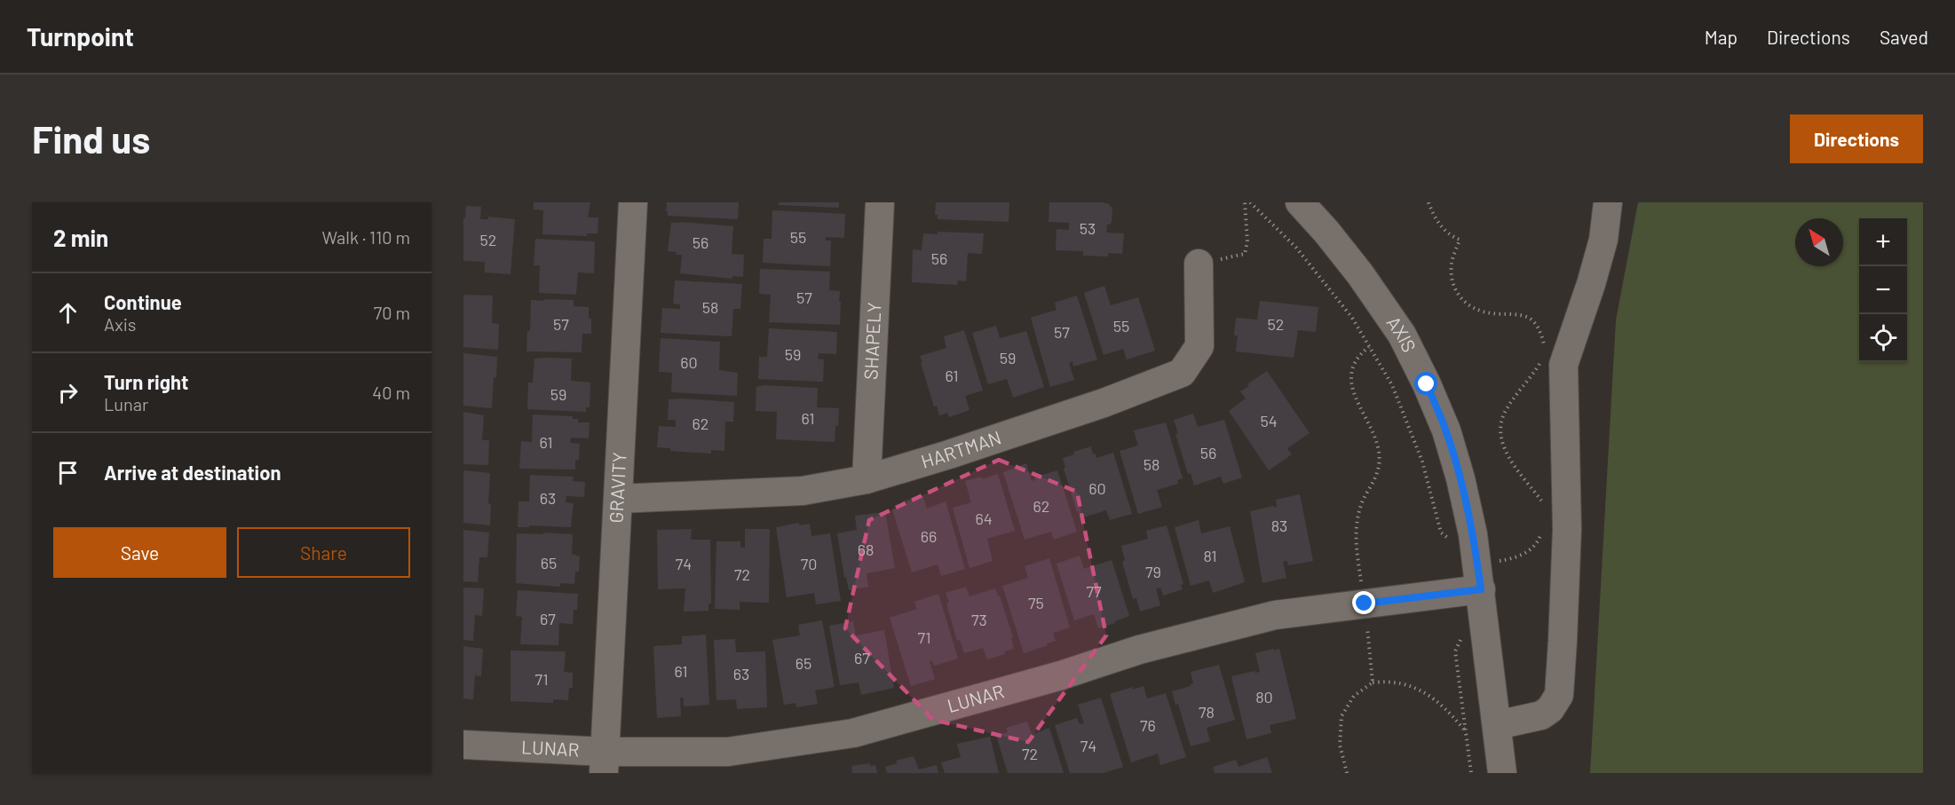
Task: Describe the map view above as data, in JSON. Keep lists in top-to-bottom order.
{
  "streets": {
    "street": [
      "AXIS",
      "SHAPELY",
      "HARTMAN",
      "GRAVITY",
      "LUNAR"
    ]
  },
  "crossings": [
    ["AXIS", "LUNAR"],
    ["SHAPELY", "HARTMAN"],
    ["HARTMAN", "GRAVITY"],
    ["GRAVITY", "LUNAR"]
  ],
  "house_numbers": [
    "53",
    "55",
    "52",
    "56",
    "56",
    "57",
    "58",
    "57",
    "52",
    "55",
    "57",
    "59",
    "59",
    "60",
    "61",
    "59",
    "61",
    "54",
    "62",
    "61",
    "56",
    "58",
    "60",
    "63",
    "62",
    "64",
    "83",
    "66",
    "68",
    "81",
    "65",
    "74",
    "70",
    "79",
    "72",
    "77",
    "75",
    "67",
    "73",
    "71",
    "67",
    "65",
    "61",
    "63",
    "71",
    "80",
    "78",
    "76",
    "74",
    "72"
  ],
  "north": "top left",
  "page": {
    "header": "Turnpoint",
    "nav": ["Map", "Directions", "Saved"],
    "buttons": [
      "Directions",
      ["Save", "Share"]
    ],
    "title": "Find us",
    "heading": ["2 min", "Walk · 110 m"],
    "map_buttons": ["+", "−"],
    "list": [
      ["Continue", "Axis", "70 m"],
      ["Turn right", "Lunar", "40 m"],
      "Arrive at destination"
    ]
  }
}
